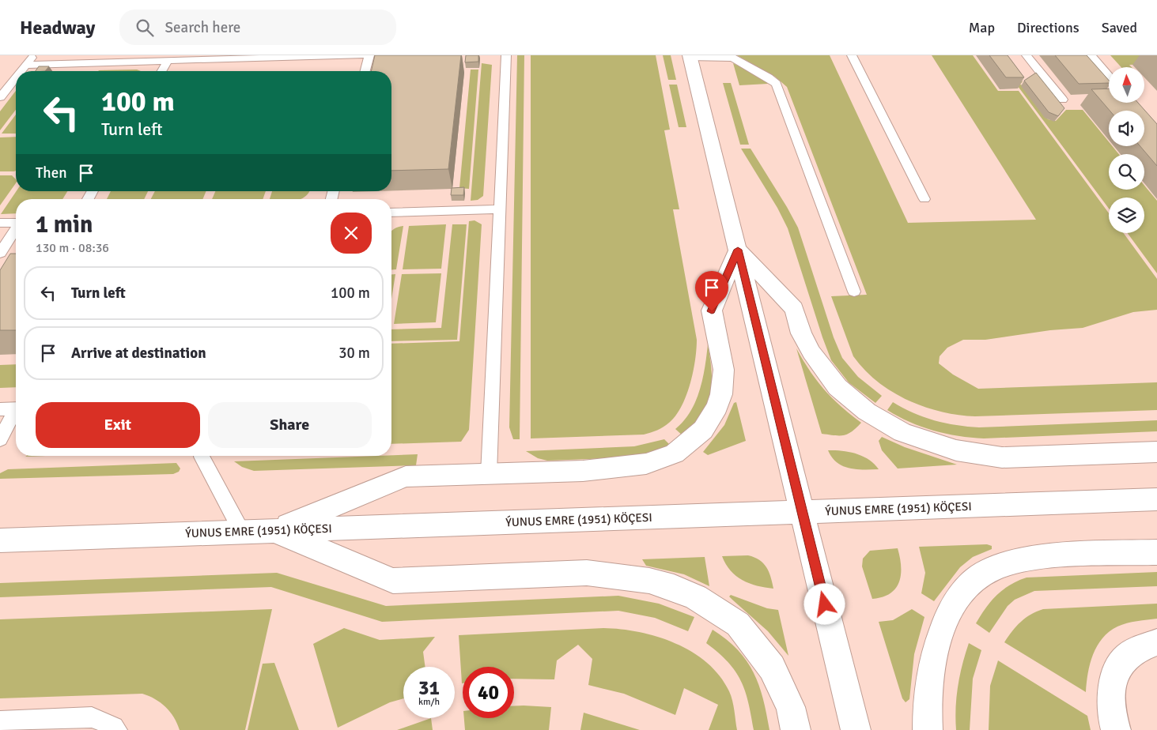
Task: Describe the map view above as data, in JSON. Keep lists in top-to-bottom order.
{
  "streets": {
    "street": ["ÝUNUS EMRE (1951) KÖÇESI"]
  },
  "north": "top",
  "page": {
    "header": "Headway",
    "search": "Search here",
    "nav": ["Map", "Directions", "Saved"],
    "turn": ["100 m", "Turn left"],
    "then": "Then",
    "heading": ["1 min", "130 m · 08:36"],
    "list": [
      {
        "name": "Turn left",
        "value": "100 m"
      },
      {
        "name": "Arrive at destination",
        "value": "30 m"
      }
    ],
    "buttons": ["Exit", "Share"],
    "speed": "31 km/h",
    "limit": "40"
  }
}
